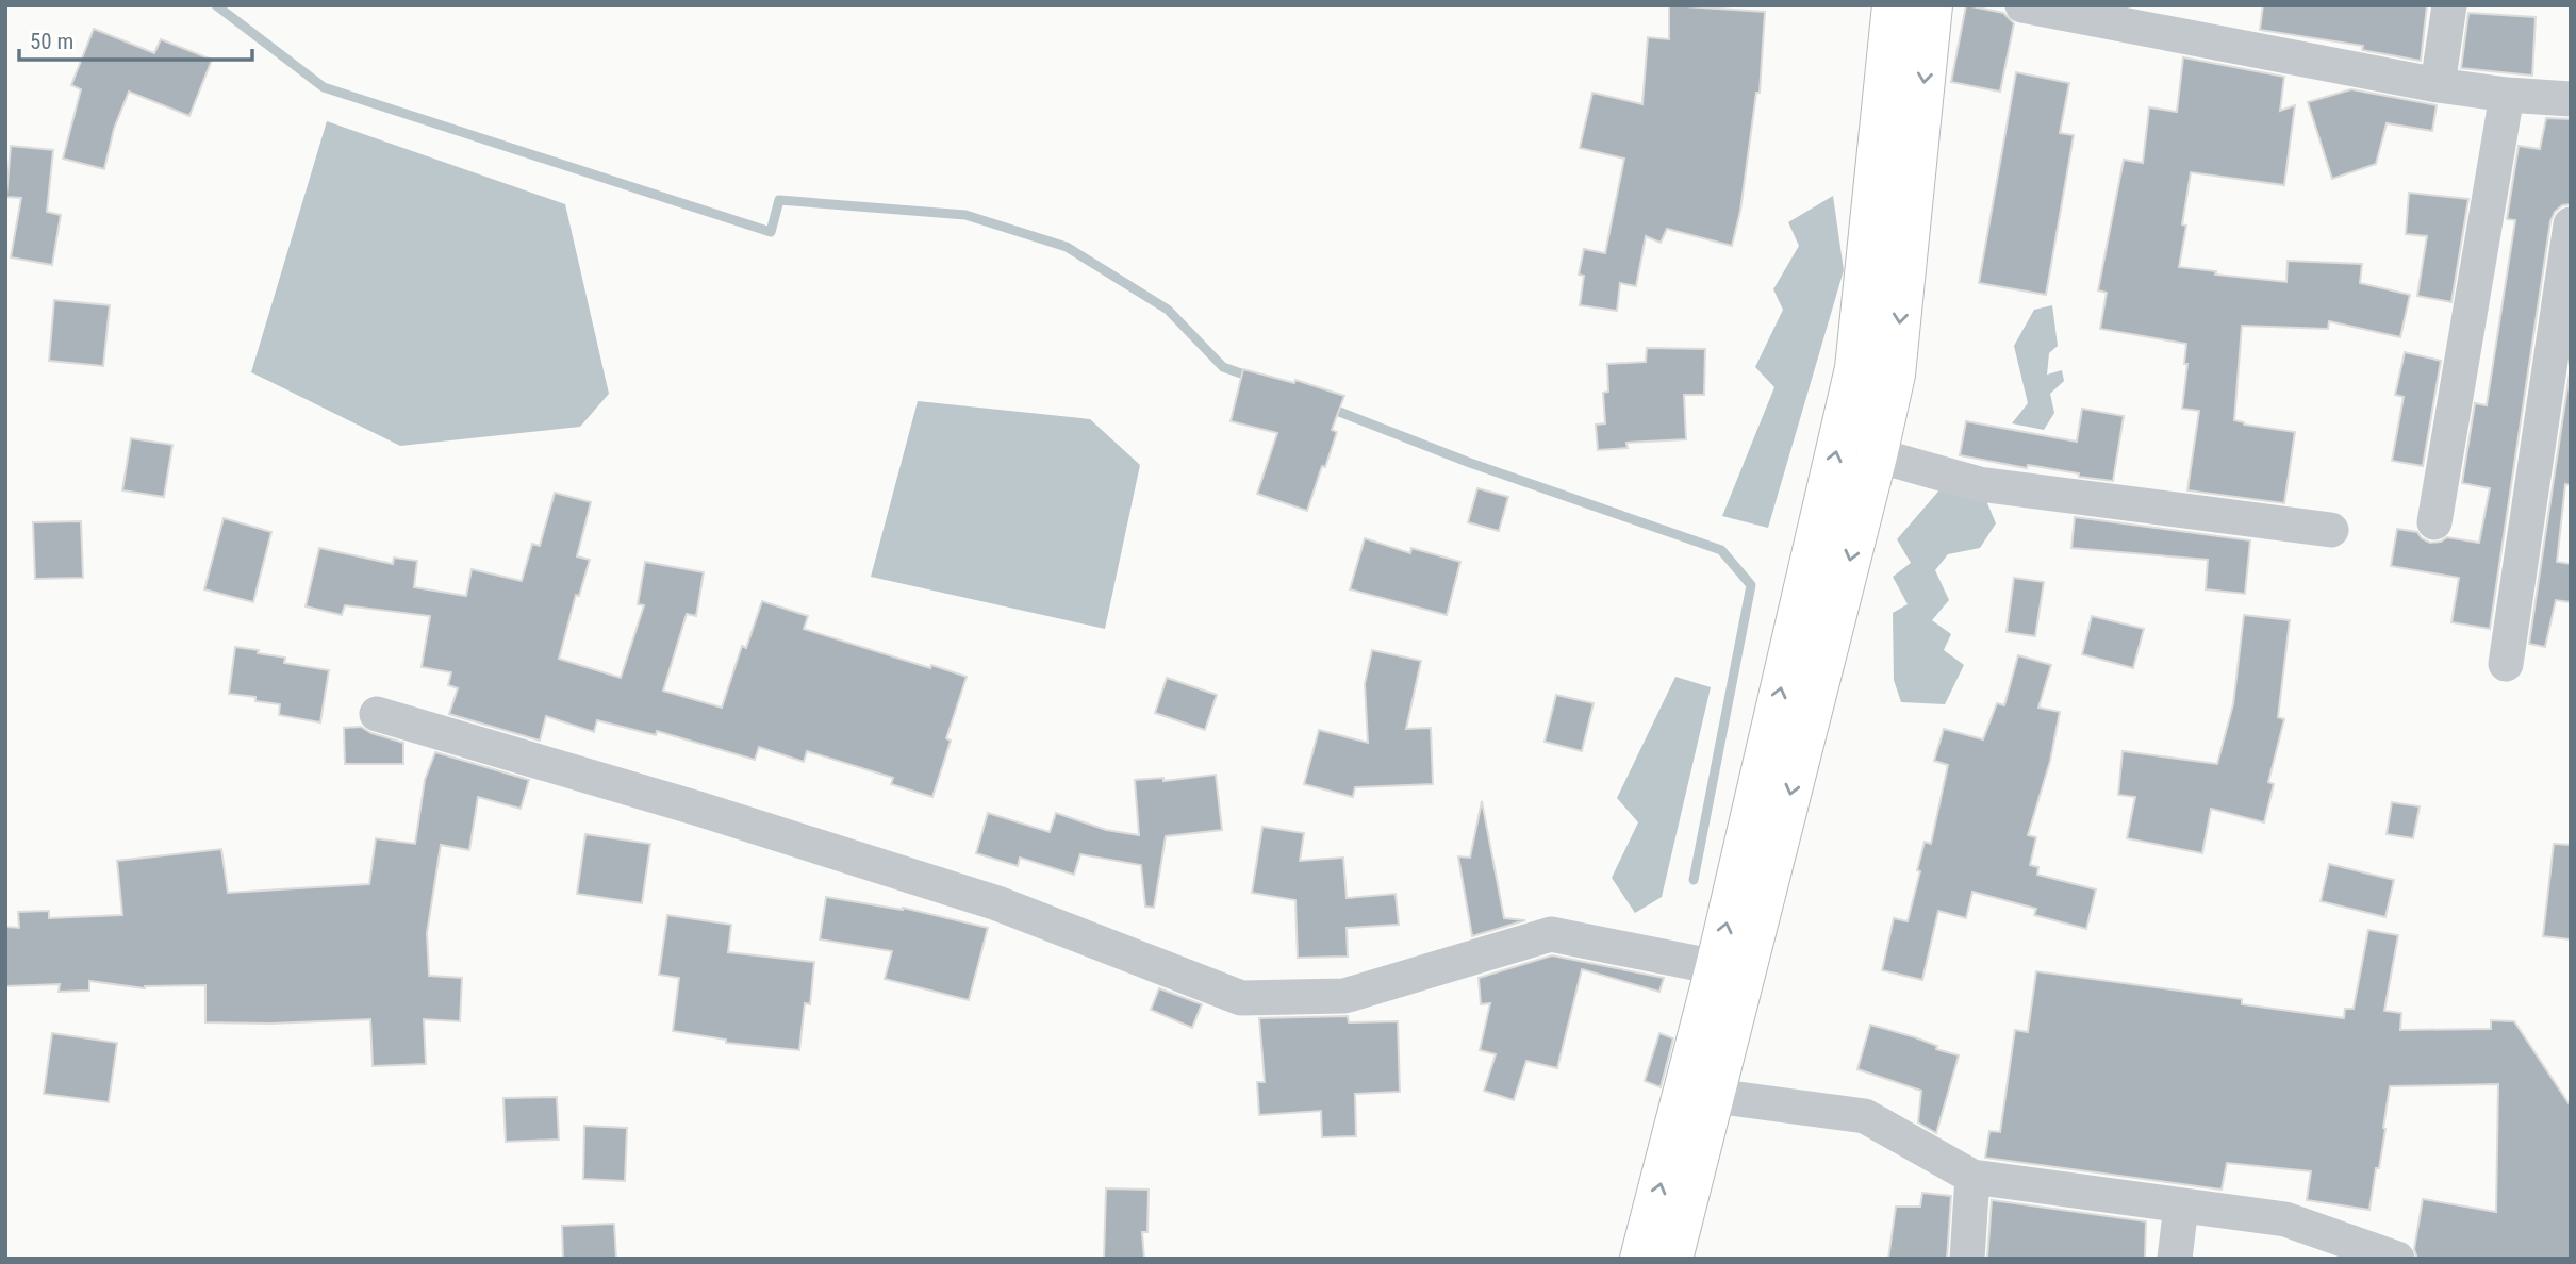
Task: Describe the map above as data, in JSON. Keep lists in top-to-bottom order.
{
  "scale_bar": "50 m"
}
